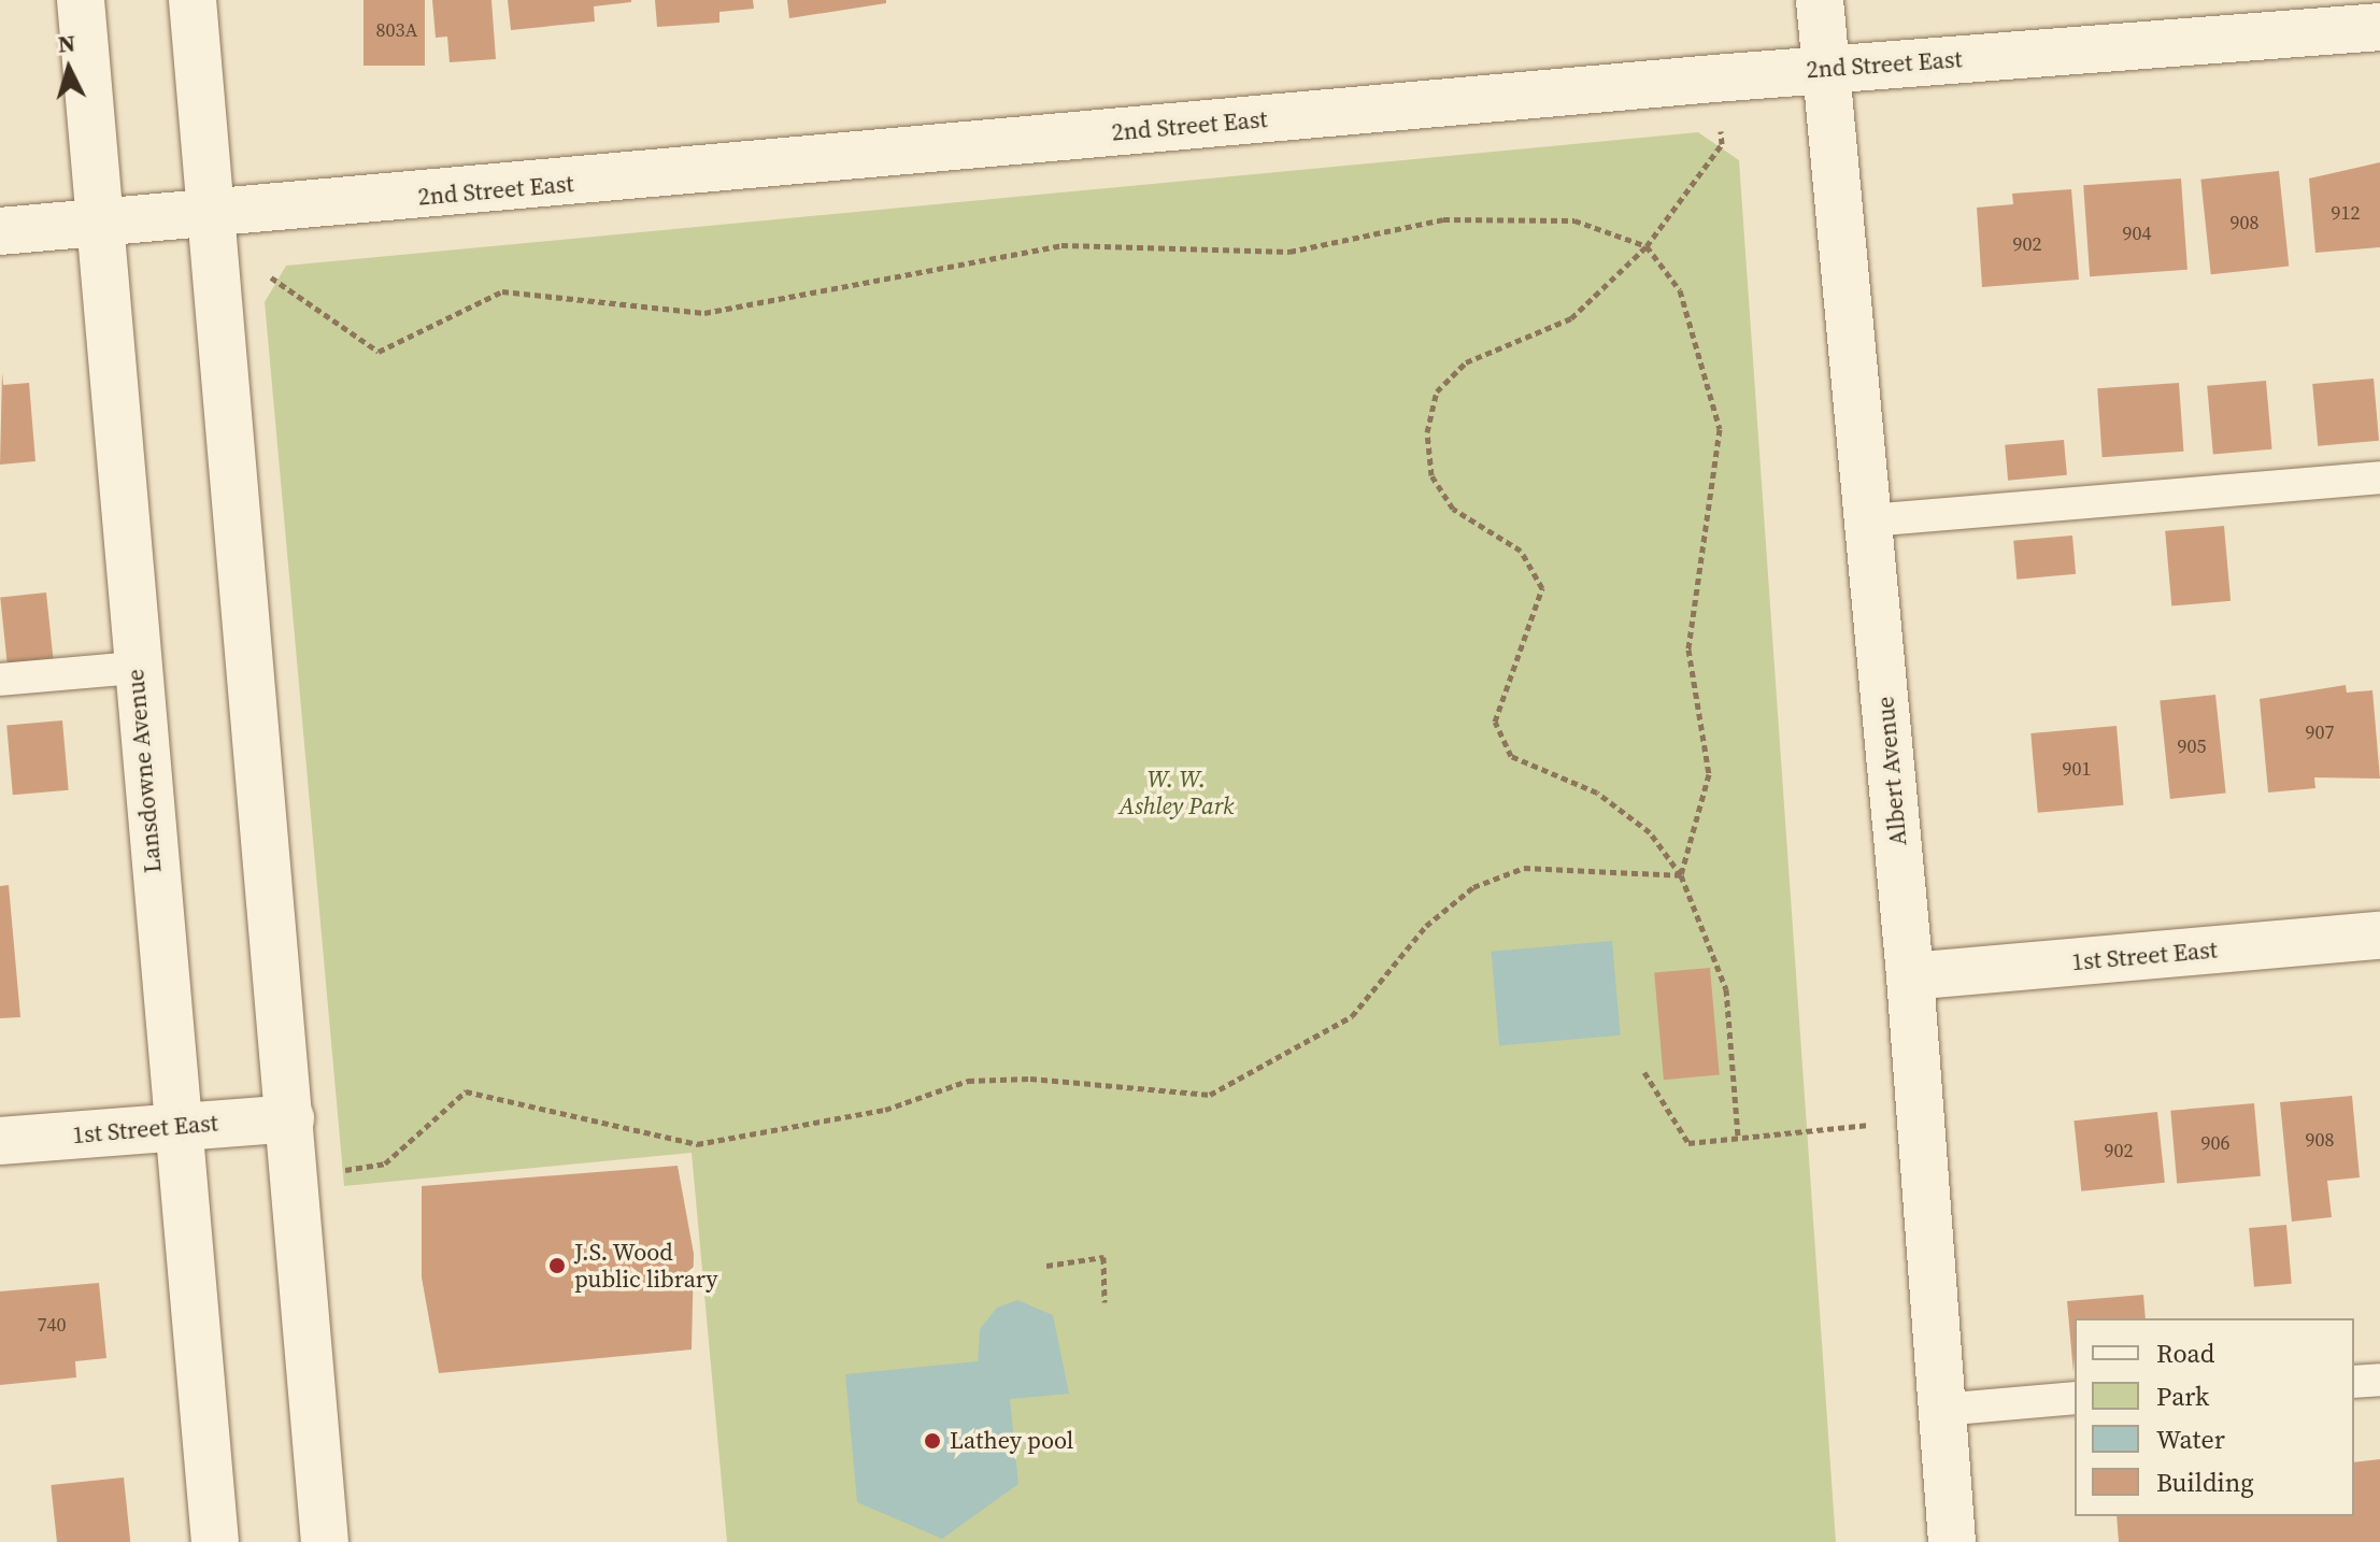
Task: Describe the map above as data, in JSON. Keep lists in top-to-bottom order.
{
  "streets": {
    "street": [
      "2nd Street East",
      "Lansdowne Avenue",
      "Albert Avenue",
      "1st Street East"
    ]
  },
  "crossings": [
    ["2nd Street East", "Lansdowne Avenue"],
    ["2nd Street East", "Albert Avenue"],
    ["Lansdowne Avenue", "1st Street East"],
    ["Albert Avenue", "1st Street East"]
  ],
  "parks": ["W. W. Ashley Park"],
  "places": ["J.S. Wood public library", "Lathey pool"],
  "house_numbers": [
    "803A",
    "912",
    "908",
    "904",
    "902",
    "907",
    "905",
    "901",
    "908",
    "906",
    "902",
    "740"
  ],
  "legend": [
    "Road",
    "Park",
    "Water",
    "Building"
  ],
  "north": "top"
}
